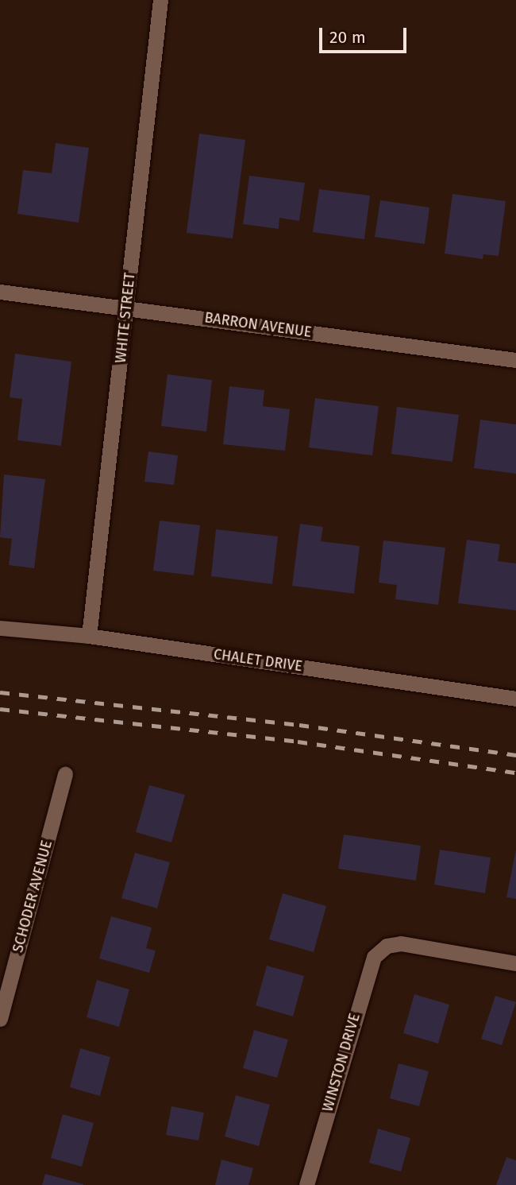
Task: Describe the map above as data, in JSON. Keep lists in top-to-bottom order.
{
  "streets": {
    "street": [
      "WHITE STREET",
      "BARRON AVENUE",
      "CHALET DRIVE",
      "SCHODER AVENUE",
      "WINSTON DRIVE"
    ]
  },
  "crossings": [
    ["WHITE STREET", "BARRON AVENUE"],
    ["WHITE STREET", "CHALET DRIVE"]
  ],
  "scale_bar": "20 m"
}
